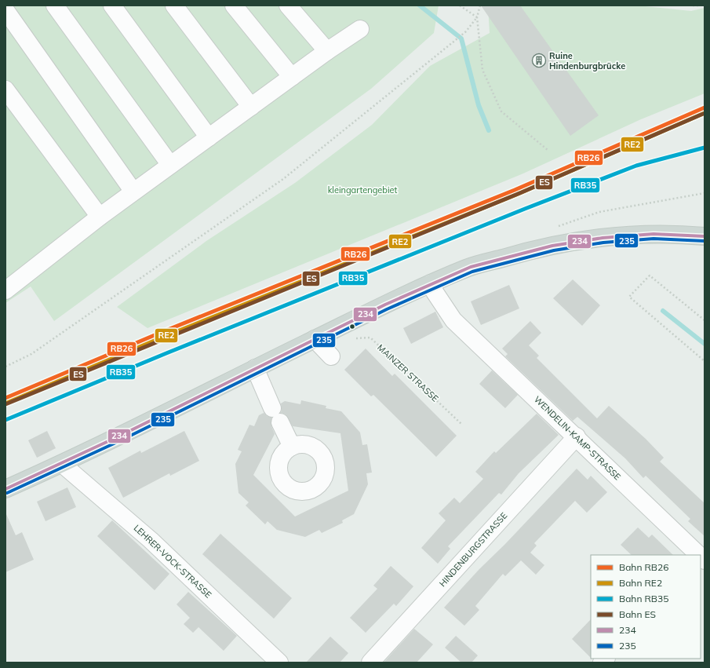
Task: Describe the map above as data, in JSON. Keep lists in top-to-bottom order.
{
  "streets": {
    "street": ["WENDELIN-KAMP-STRASSE", "HINDENBURGSTRASSE", "LEHRER-VOCK-STRASSE"],
    "path": ["MAINZER STRASSE"]
  },
  "crossings": [
    ["WENDELIN-KAMP-STRASSE", "HINDENBURGSTRASSE"]
  ],
  "parks": ["kleingartengebiet"],
  "places": {
    "building": ["Ruine Hindenburgbrücke"]
  },
  "lines": [
    "rail line RB26",
    "rail line RE2",
    "rail line ES",
    "rail line RB35",
    "transit line 234",
    "transit line 235"
  ],
  "legend": [
    "Bahn RB26",
    "Bahn RE2",
    "Bahn RB35",
    "Bahn ES",
    "234",
    "235"
  ]
}
